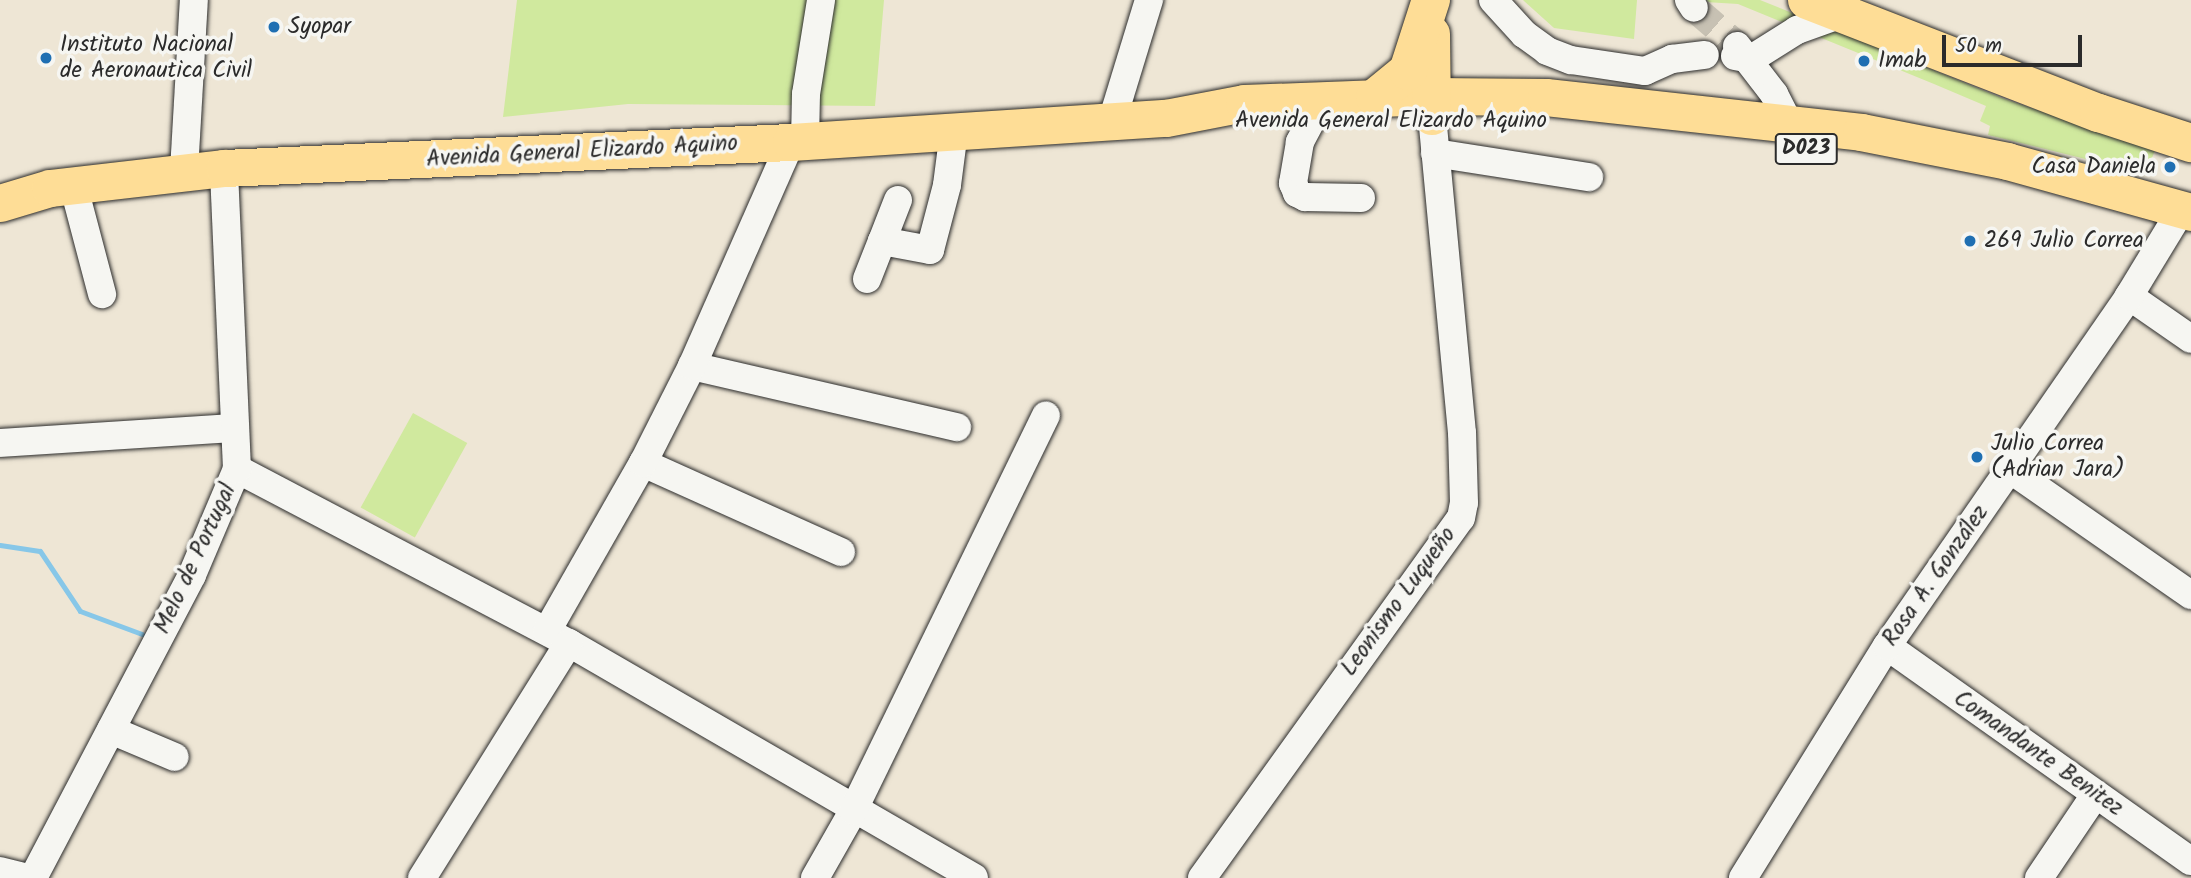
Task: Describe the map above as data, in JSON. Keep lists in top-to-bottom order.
{
  "streets": {
    "main road": ["Avenida General Elizardo Aquino", "D023"],
    "street": [
      "Melo de Portugal",
      "Rosa A. González",
      "Leonismo Luqueño",
      "Comandante Benitez"
    ]
  },
  "crossings": [
    ["Avenida General Elizardo Aquino", "Melo de Portugal"],
    ["Avenida General Elizardo Aquino", "Rosa A. González"],
    ["Avenida General Elizardo Aquino", "Leonismo Luqueño"],
    ["Rosa A. González", "Comandante Benitez"]
  ],
  "places": [
    "Syopar",
    "Instituto Nacional de Aeronautica Civil",
    "Imab",
    "Casa Daniela",
    "269 Julio Correa",
    "Julio Correa (Adrian Jara)"
  ],
  "scale_bar": "50 m"
}
